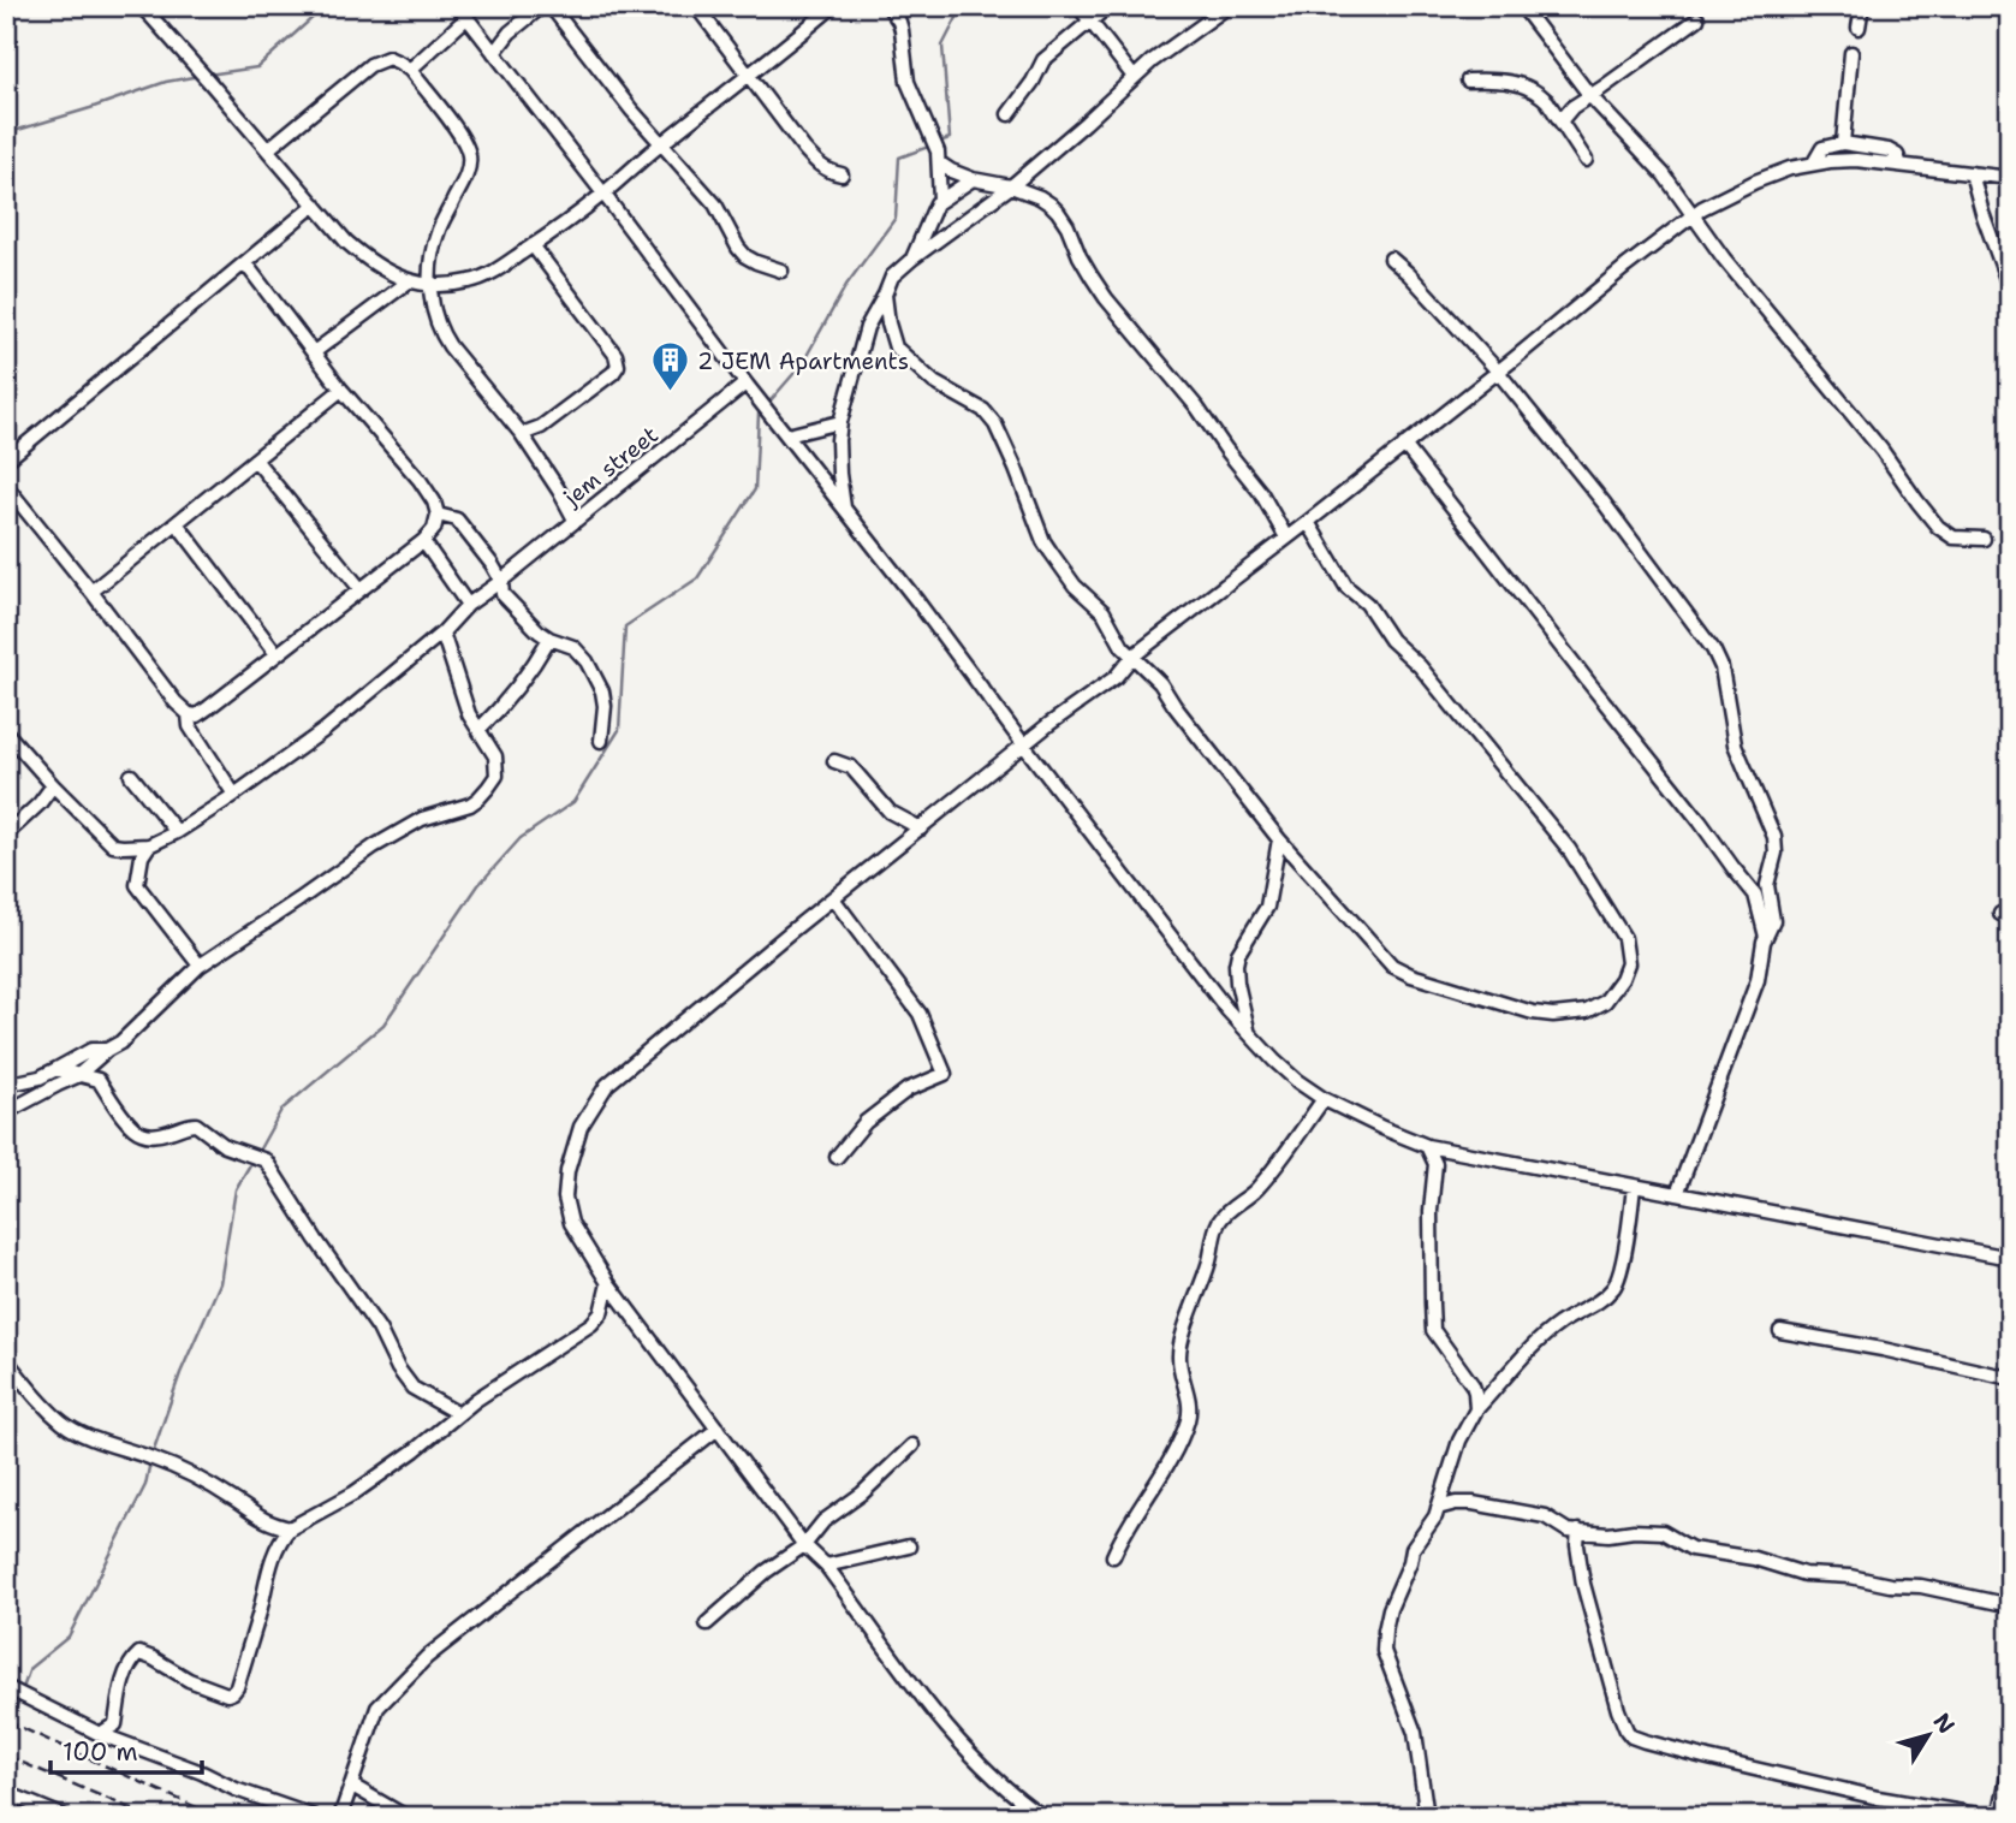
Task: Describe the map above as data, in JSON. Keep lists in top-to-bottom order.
{
  "streets": {
    "street": ["jem street"]
  },
  "places": {
    "building": ["2 JEM Apartments"]
  },
  "scale_bar": "100 m",
  "north": "top right"
}
